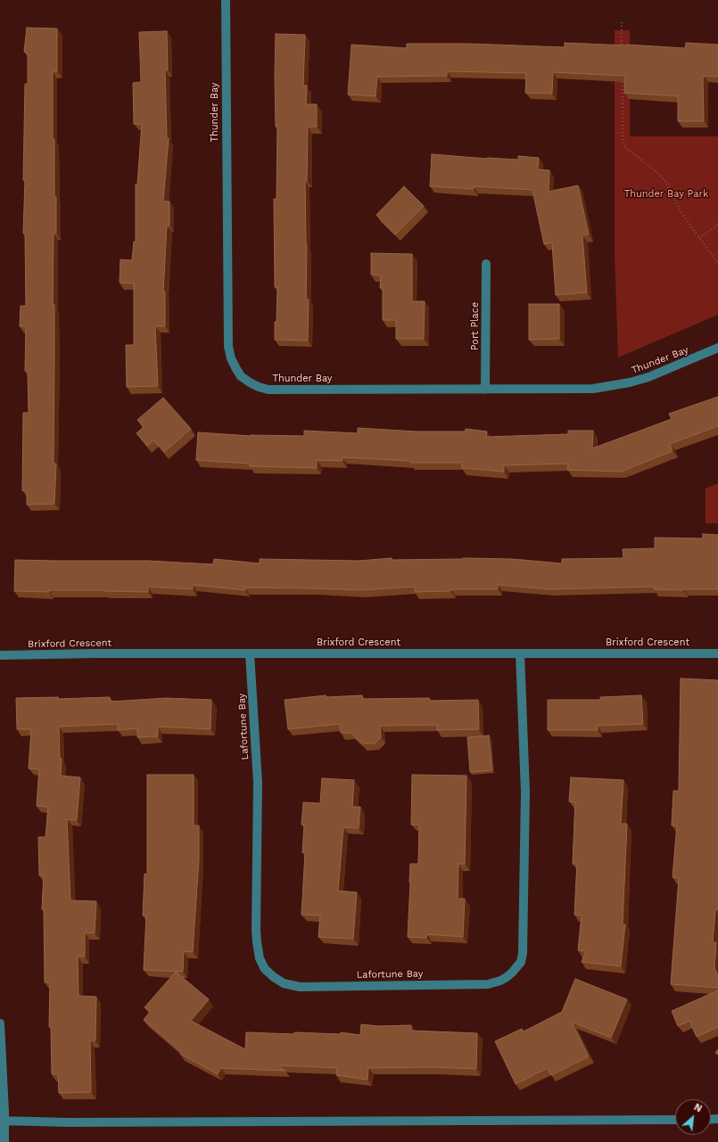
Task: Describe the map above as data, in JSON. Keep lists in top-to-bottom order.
{
  "streets": {
    "street": [
      "Thunder Bay",
      "Port Place",
      "Brixford Crescent",
      "Lafortune Bay"
    ]
  },
  "crossings": [
    ["Thunder Bay", "Port Place"],
    ["Brixford Crescent", "Lafortune Bay"]
  ],
  "parks": ["Thunder Bay Park"],
  "north": "top right"
}
